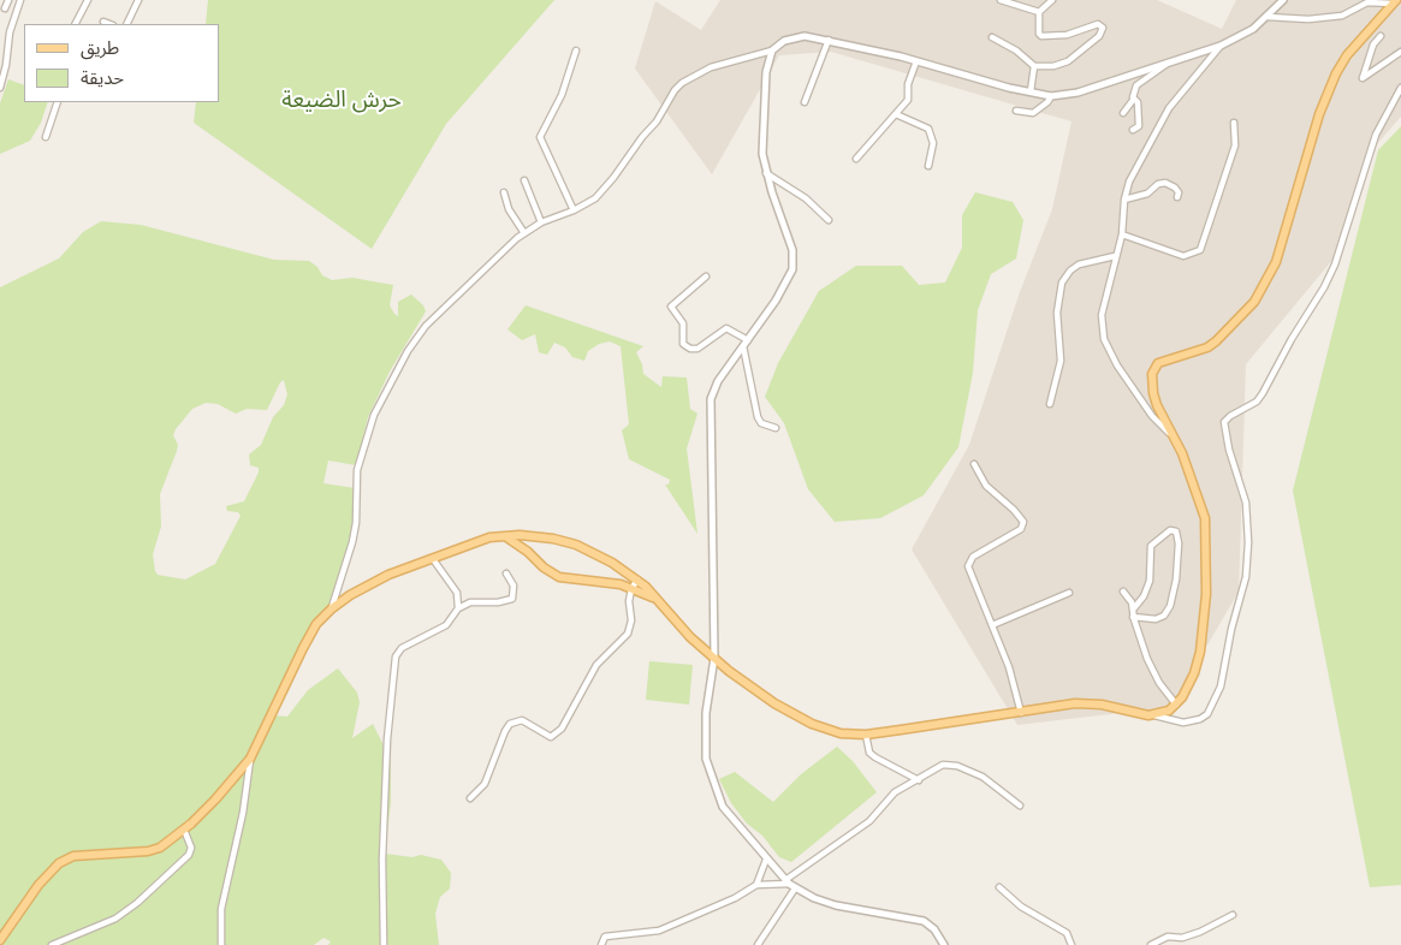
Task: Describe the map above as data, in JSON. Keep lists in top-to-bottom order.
{
  "parks": ["حرش الضيعة"],
  "legend": ["طريق", "حديقة"]
}
